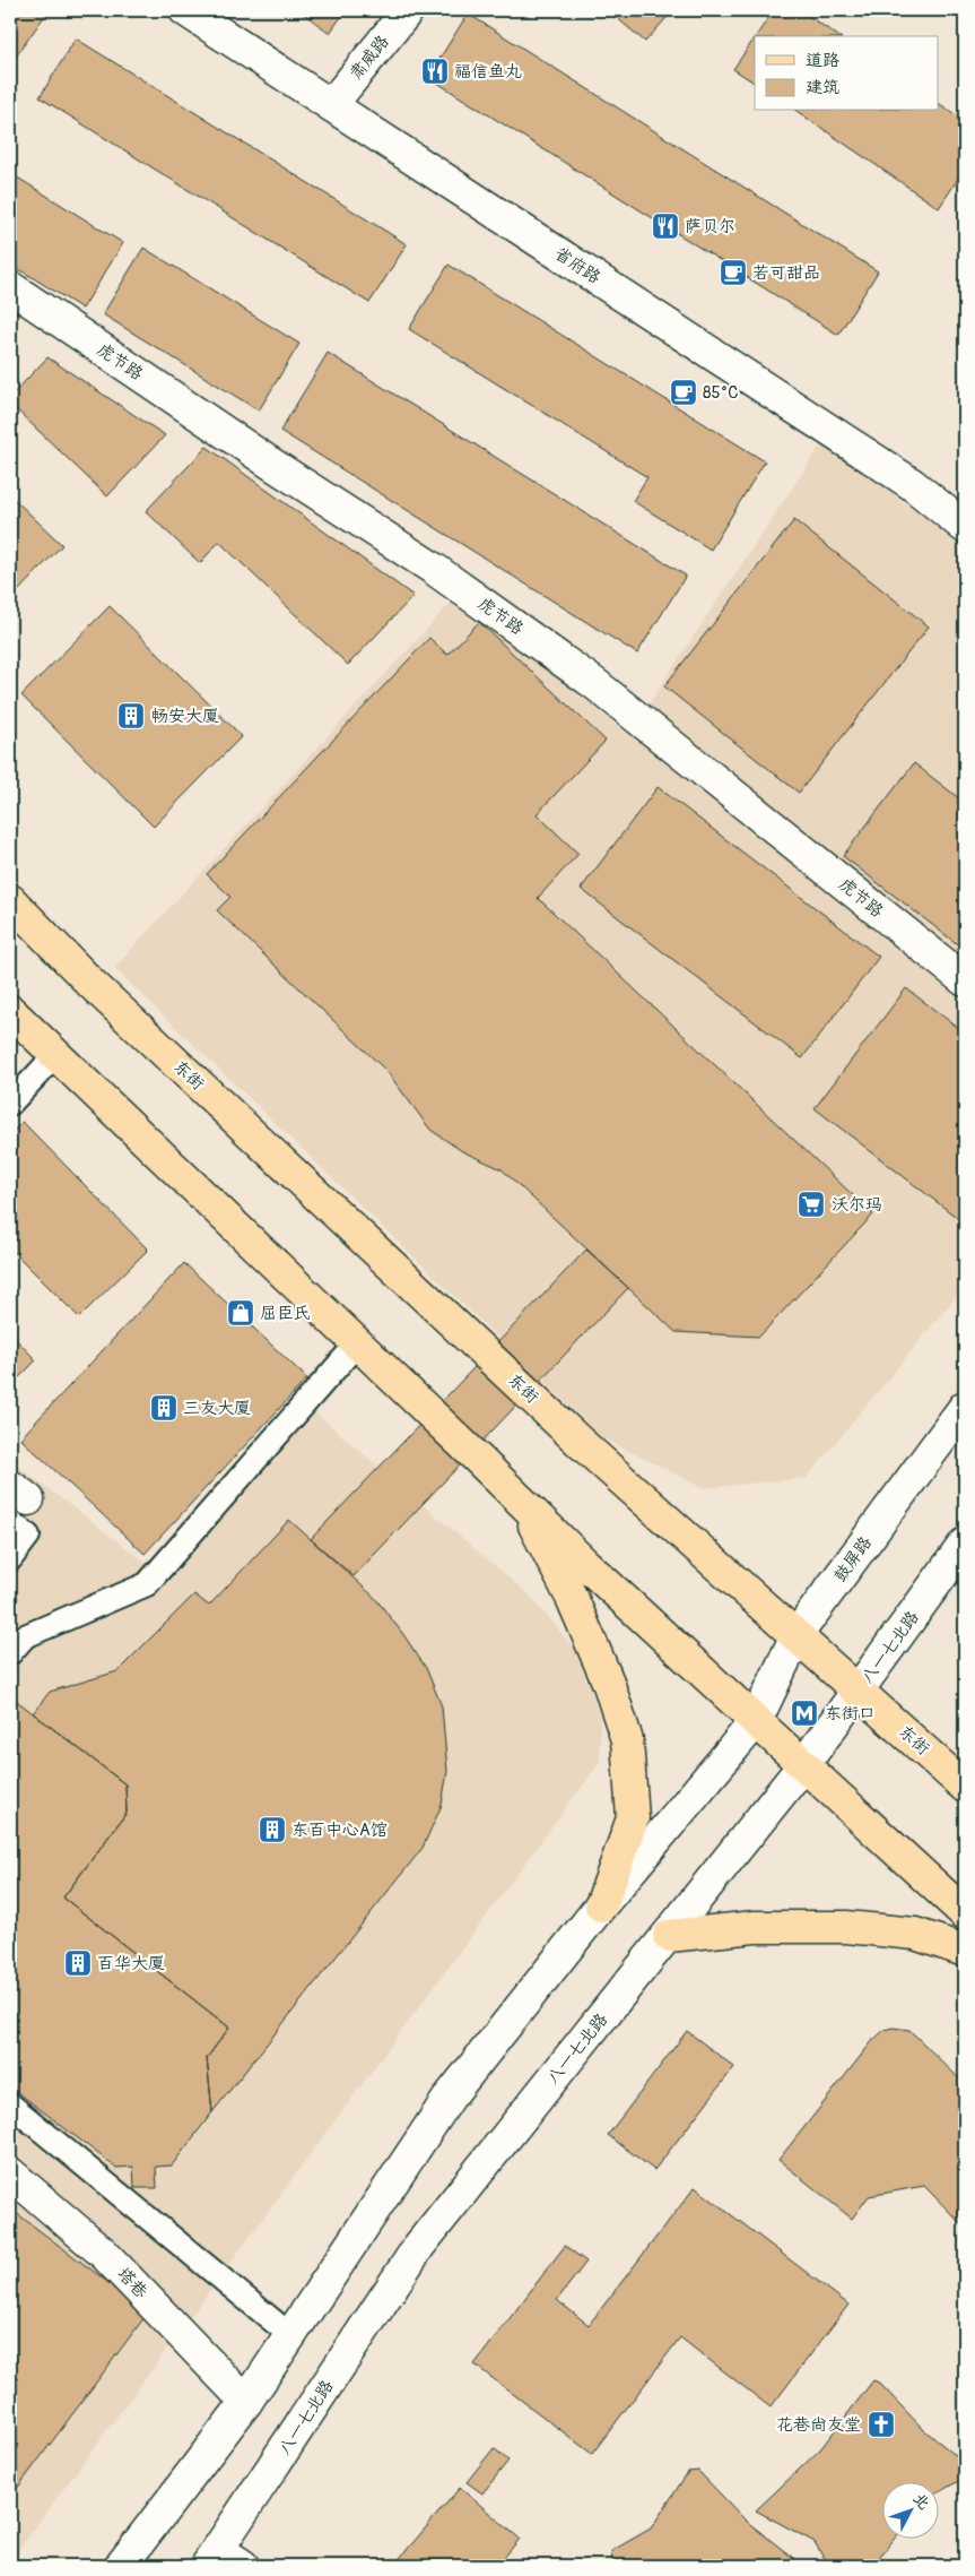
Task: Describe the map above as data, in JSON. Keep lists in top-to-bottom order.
{
  "streets": {
    "main road": [
      "肃威路",
      "省府路",
      "虎节路",
      "东街",
      "鼓屏路",
      "八一七北路",
      "塔巷"
    ]
  },
  "crossings": [
    ["肃威路", "省府路"],
    ["东街", "鼓屏路"],
    ["东街", "八一七北路"]
  ],
  "places": {
    "restaurant": ["福信鱼丸", "萨贝尔"],
    "cafe": ["若可甜品", "85°C"],
    "building": [
      "畅安大厦",
      "三友大厦",
      "东百中心A馆",
      "百华大厦"
    ],
    "supermarket": ["沃尔玛"],
    "shop": ["屈臣氏"],
    "metro station": ["东街口"],
    "church": ["花巷尚友堂"]
  },
  "legend": ["道路", "建筑"],
  "north": "top right"
}
